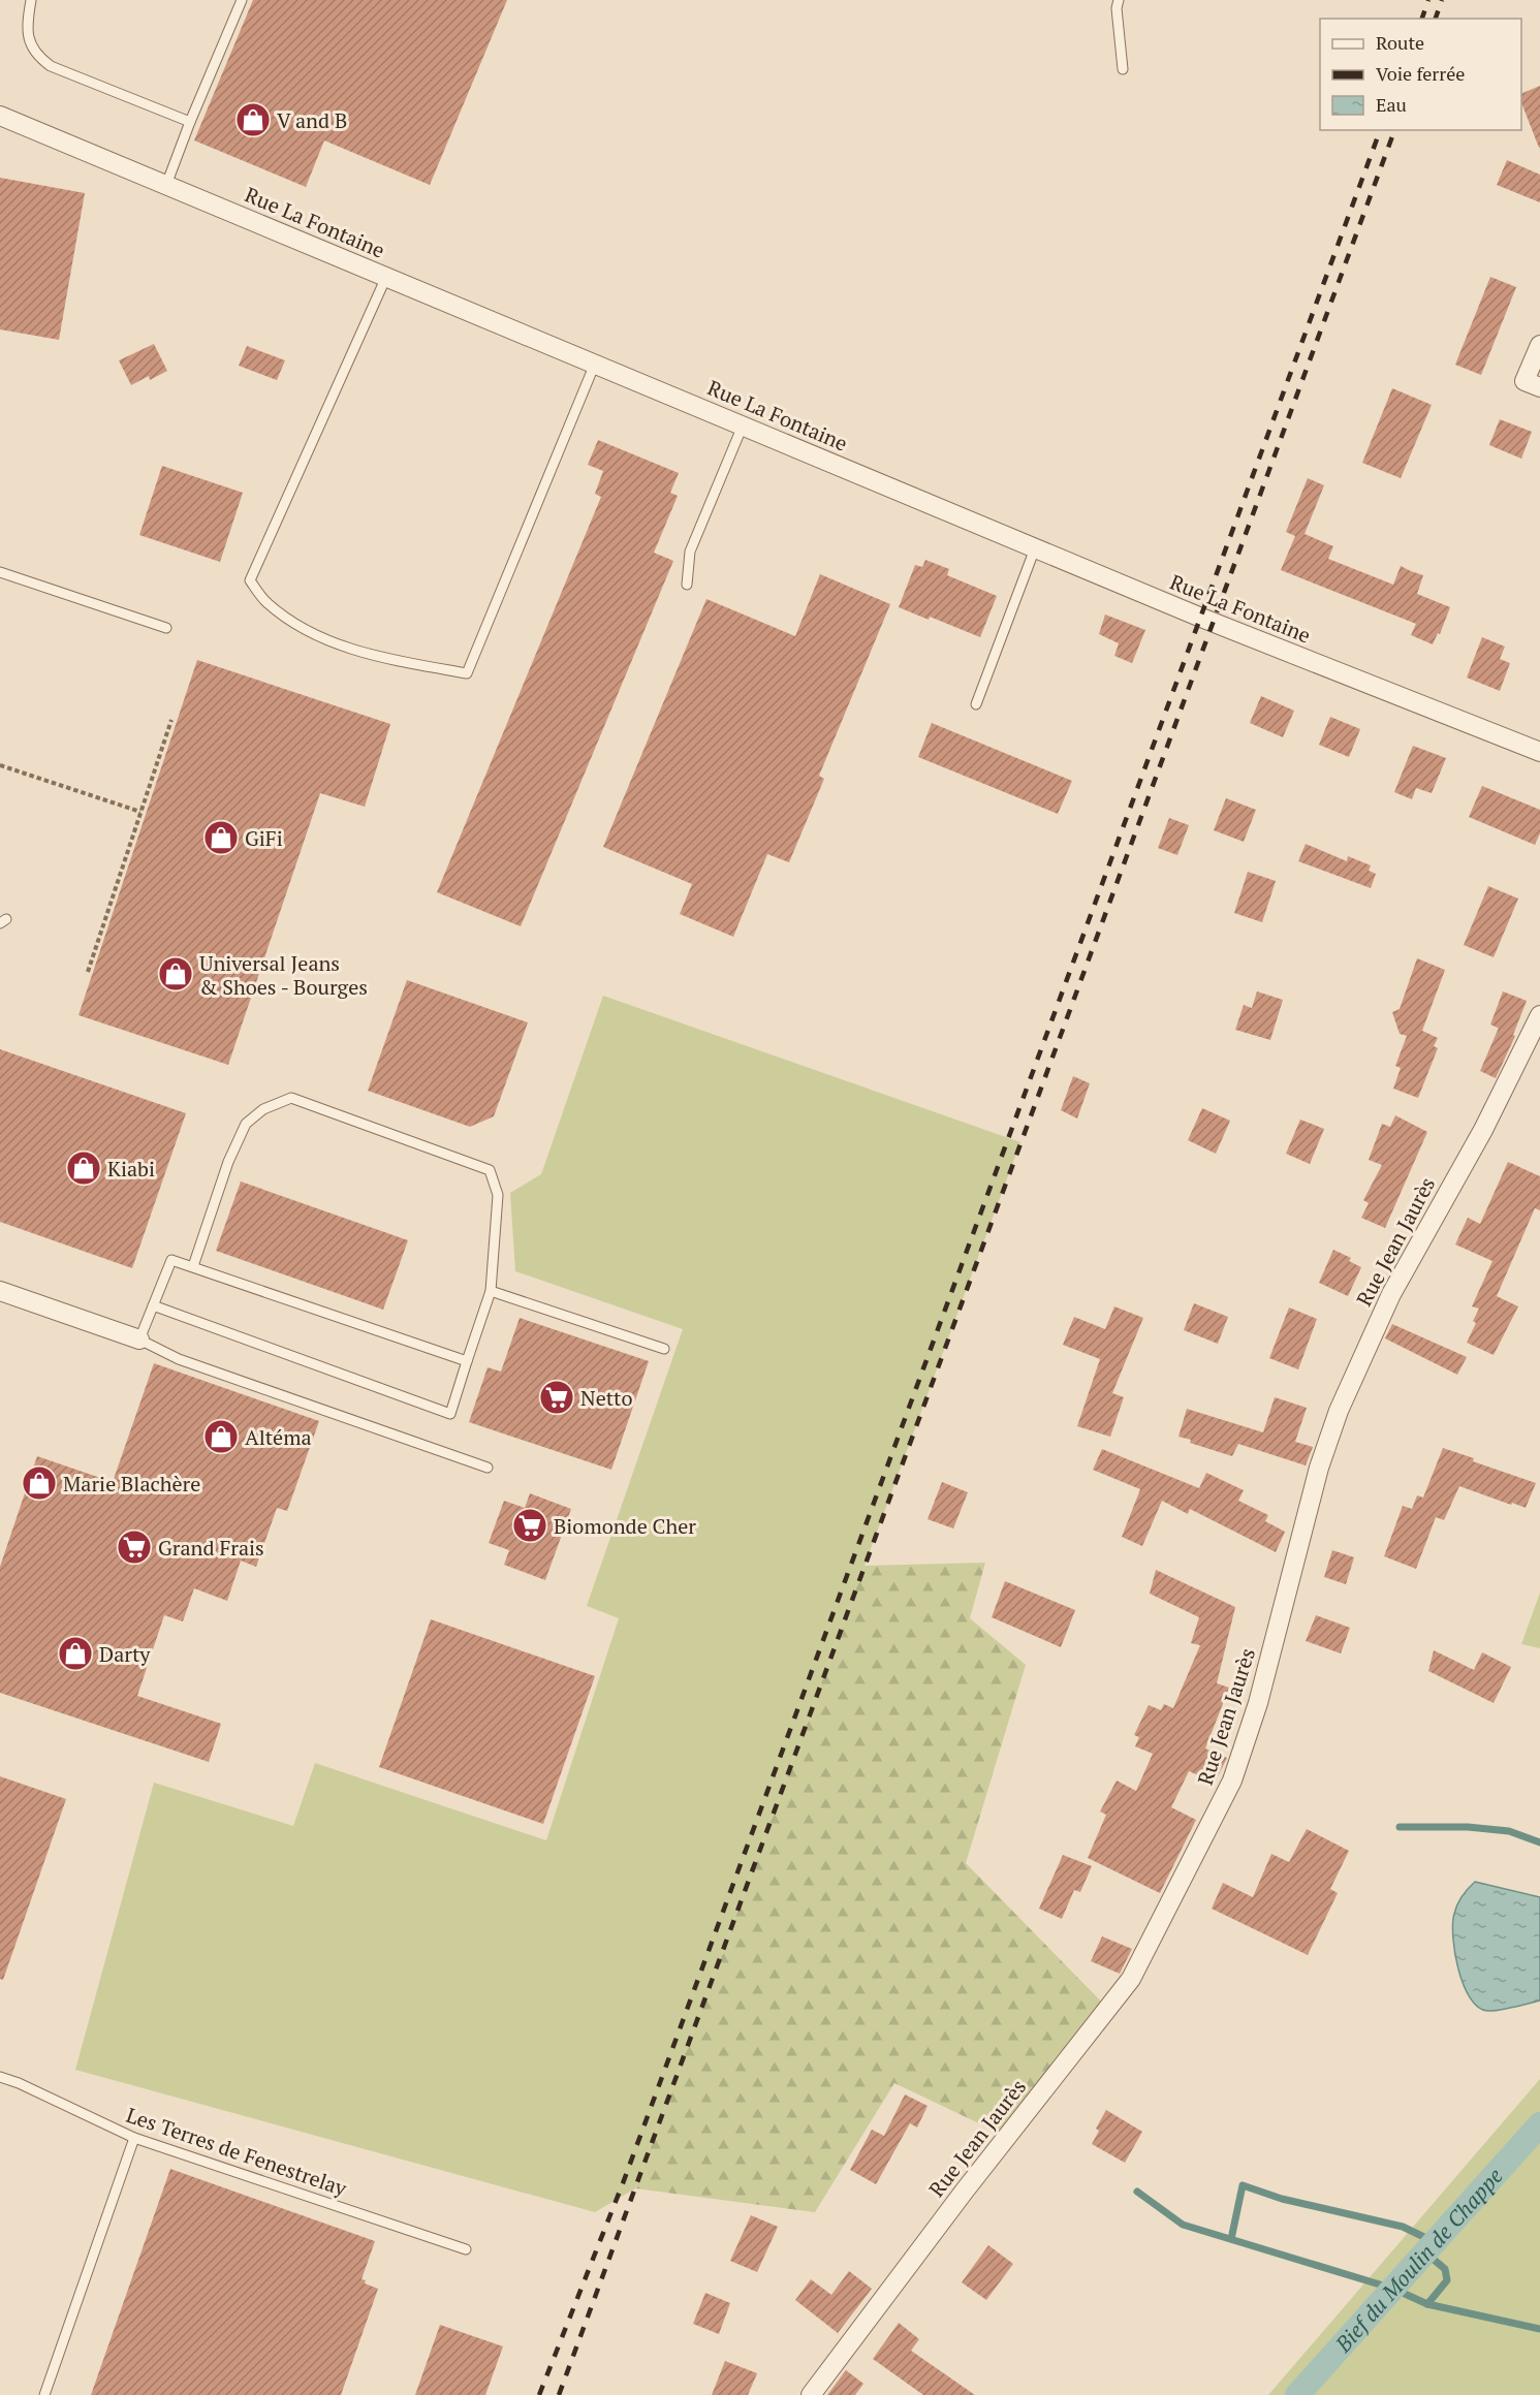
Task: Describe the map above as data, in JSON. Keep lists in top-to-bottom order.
{
  "streets": {
    "street": ["Rue La Fontaine", "Rue Jean Jaurès"],
    "lane": ["Les Terres de Fenestrelay"]
  },
  "water": ["Bief du Moulin de Chappe"],
  "places": {
    "shop": [
      "V and B",
      "GiFi",
      "Universal Jeans & Shoes - Bourges",
      "Kiabi",
      "Altéma",
      "Marie Blachère",
      "Darty"
    ],
    "supermarket": ["Netto", "Biomonde Cher", "Grand Frais"]
  },
  "legend": ["Route", "Voie ferrée", "Eau"]
}
